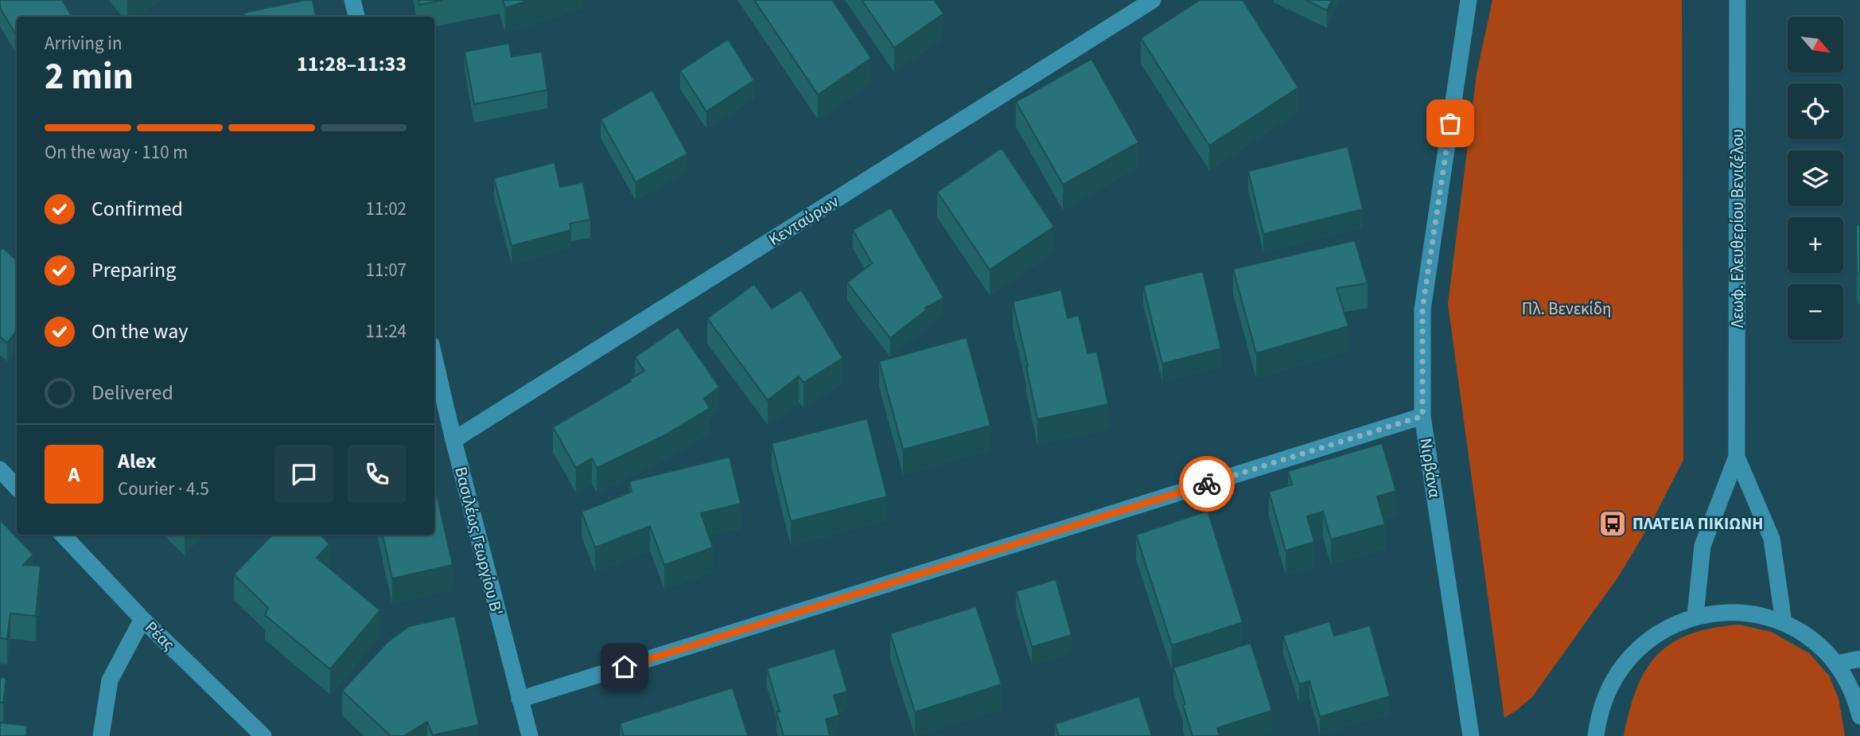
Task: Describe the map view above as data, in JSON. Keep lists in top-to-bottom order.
{
  "streets": {
    "street": [
      "Κενταύρων",
      "Λεωφ. Ελευθερίου Βενιζέλου",
      "Νιρβάνα",
      "Βασιλέως Γεωργίου Β'",
      "Ρέας"
    ]
  },
  "crossings": [
    ["Κενταύρων", "Βασιλέως Γεωργίου Β'"]
  ],
  "parks": ["Πλ. Βενεκίδη"],
  "places": {
    "bus stop": ["ΠΛΑΤΕΙΑ ΠΙΚΙΩΝΗ"]
  },
  "north": "bottom right",
  "page": {
    "map_buttons": ["+", "−"],
    "heading": ["2 min", "Arriving in", "11:28–11:33"],
    "panel": ["Alex", "Courier · 4.5"],
    "bar": "On the way · 110 m",
    "list": [
      ["Confirmed", "11:02"],
      ["Preparing", "11:07"],
      ["On the way", "11:24"],
      "Delivered"
    ],
    "round": "A"
  }
}
